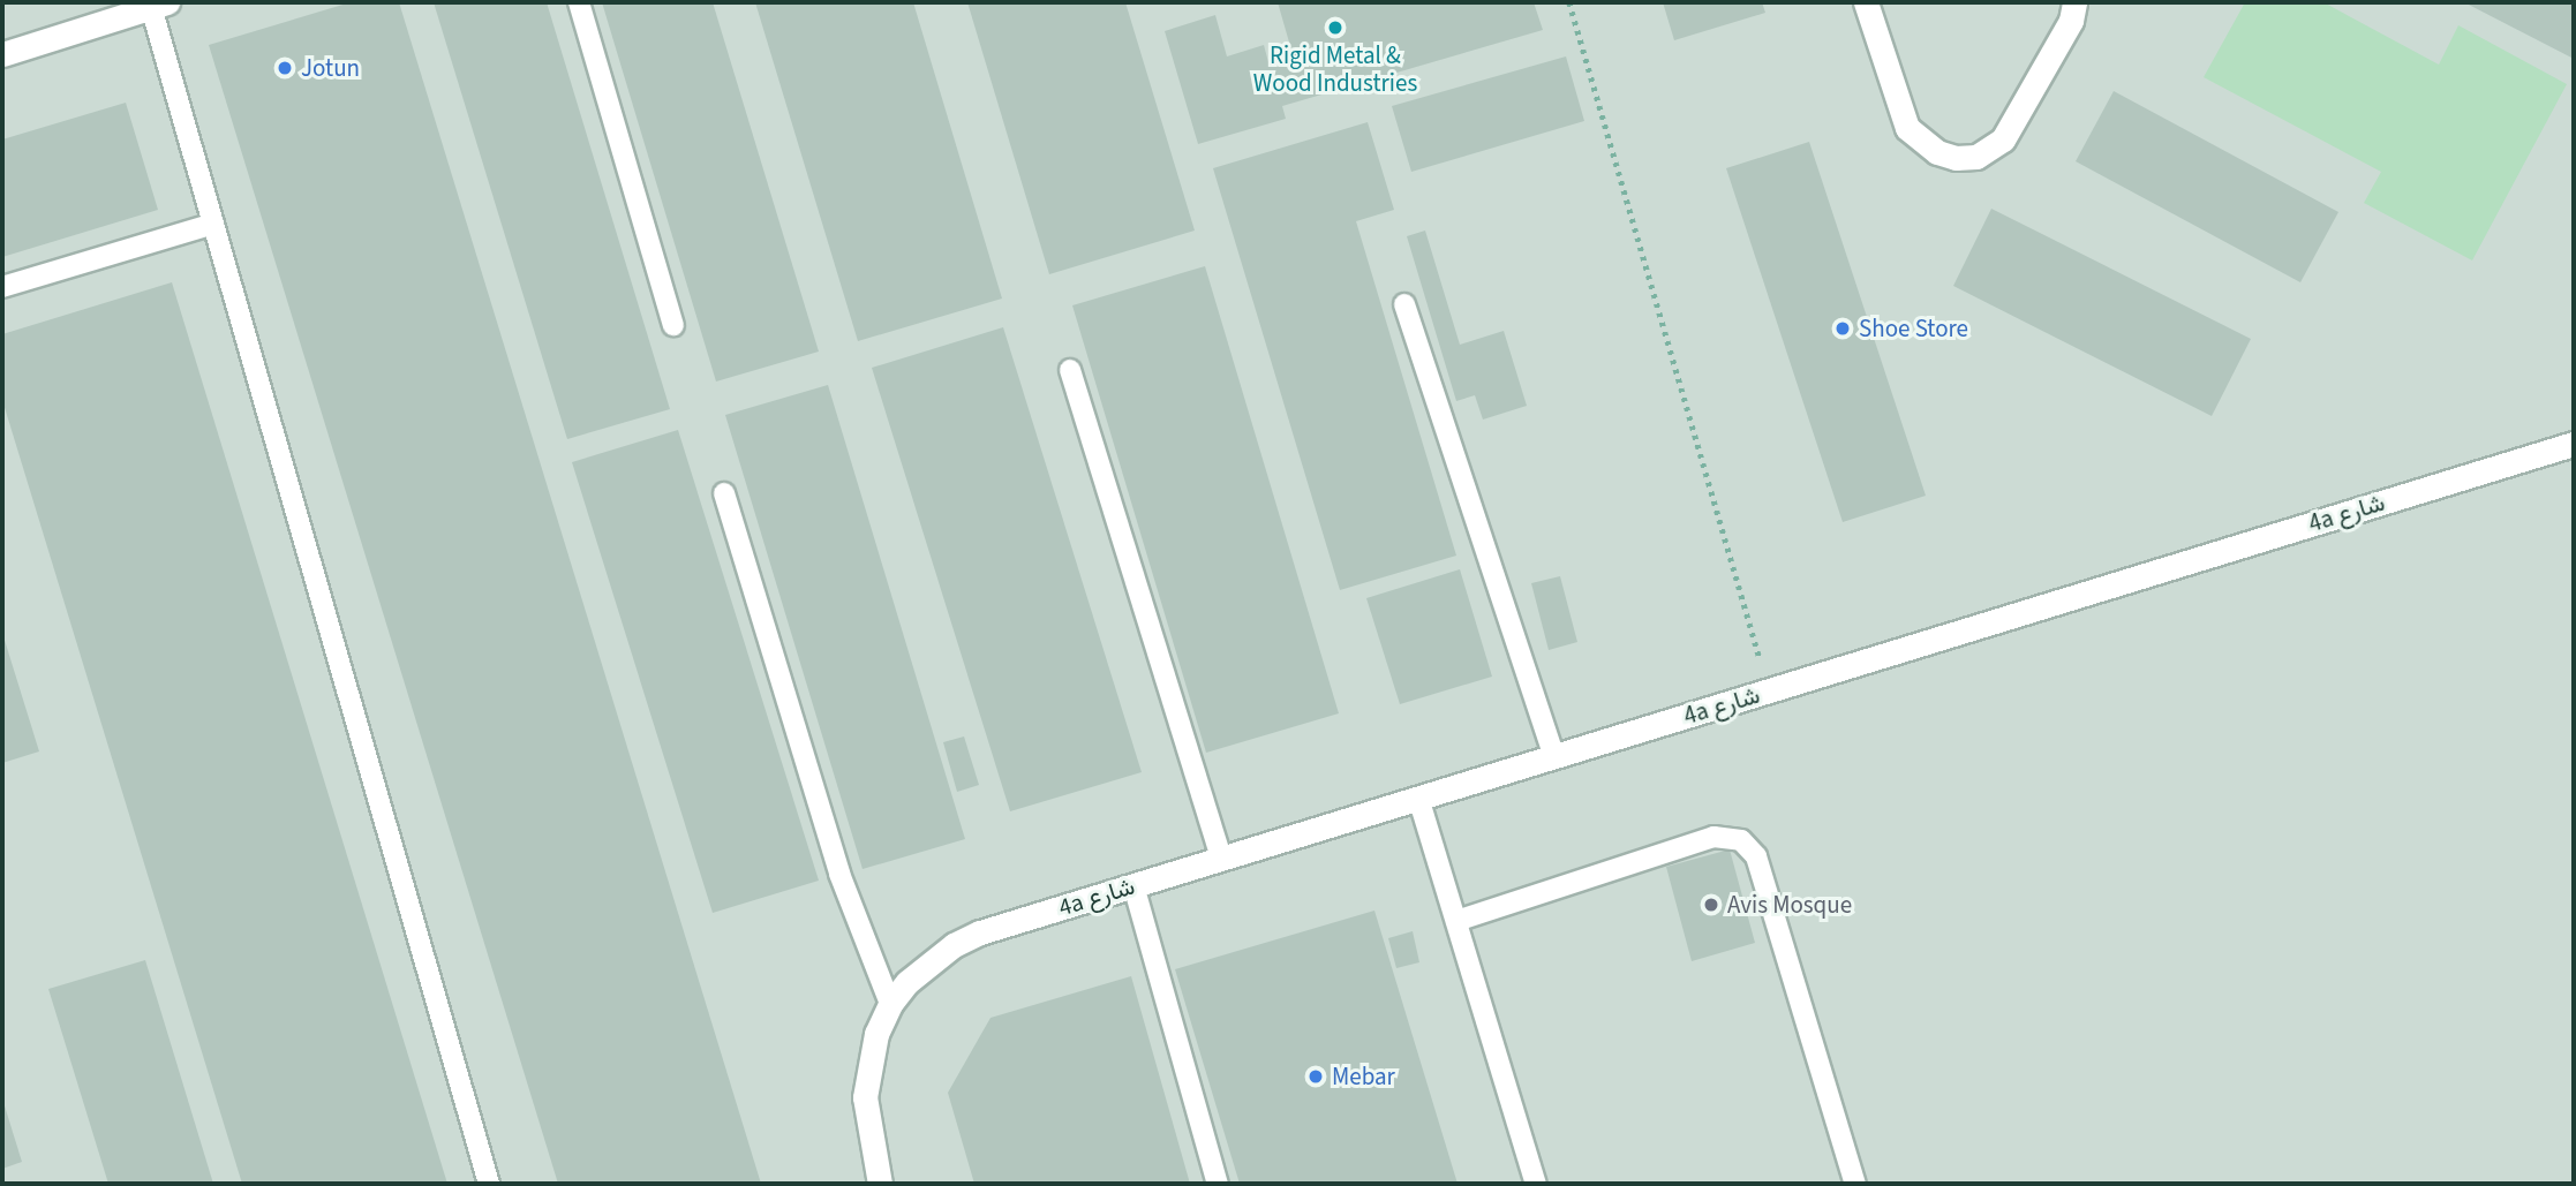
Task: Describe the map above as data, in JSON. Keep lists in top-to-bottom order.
{
  "streets": {
    "street": ["4a شارع"]
  },
  "places": [
    "Rigid Metal & Wood Industries",
    "Jotun",
    "Shoe Store",
    "Avis Mosque",
    "Mebar"
  ]
}
